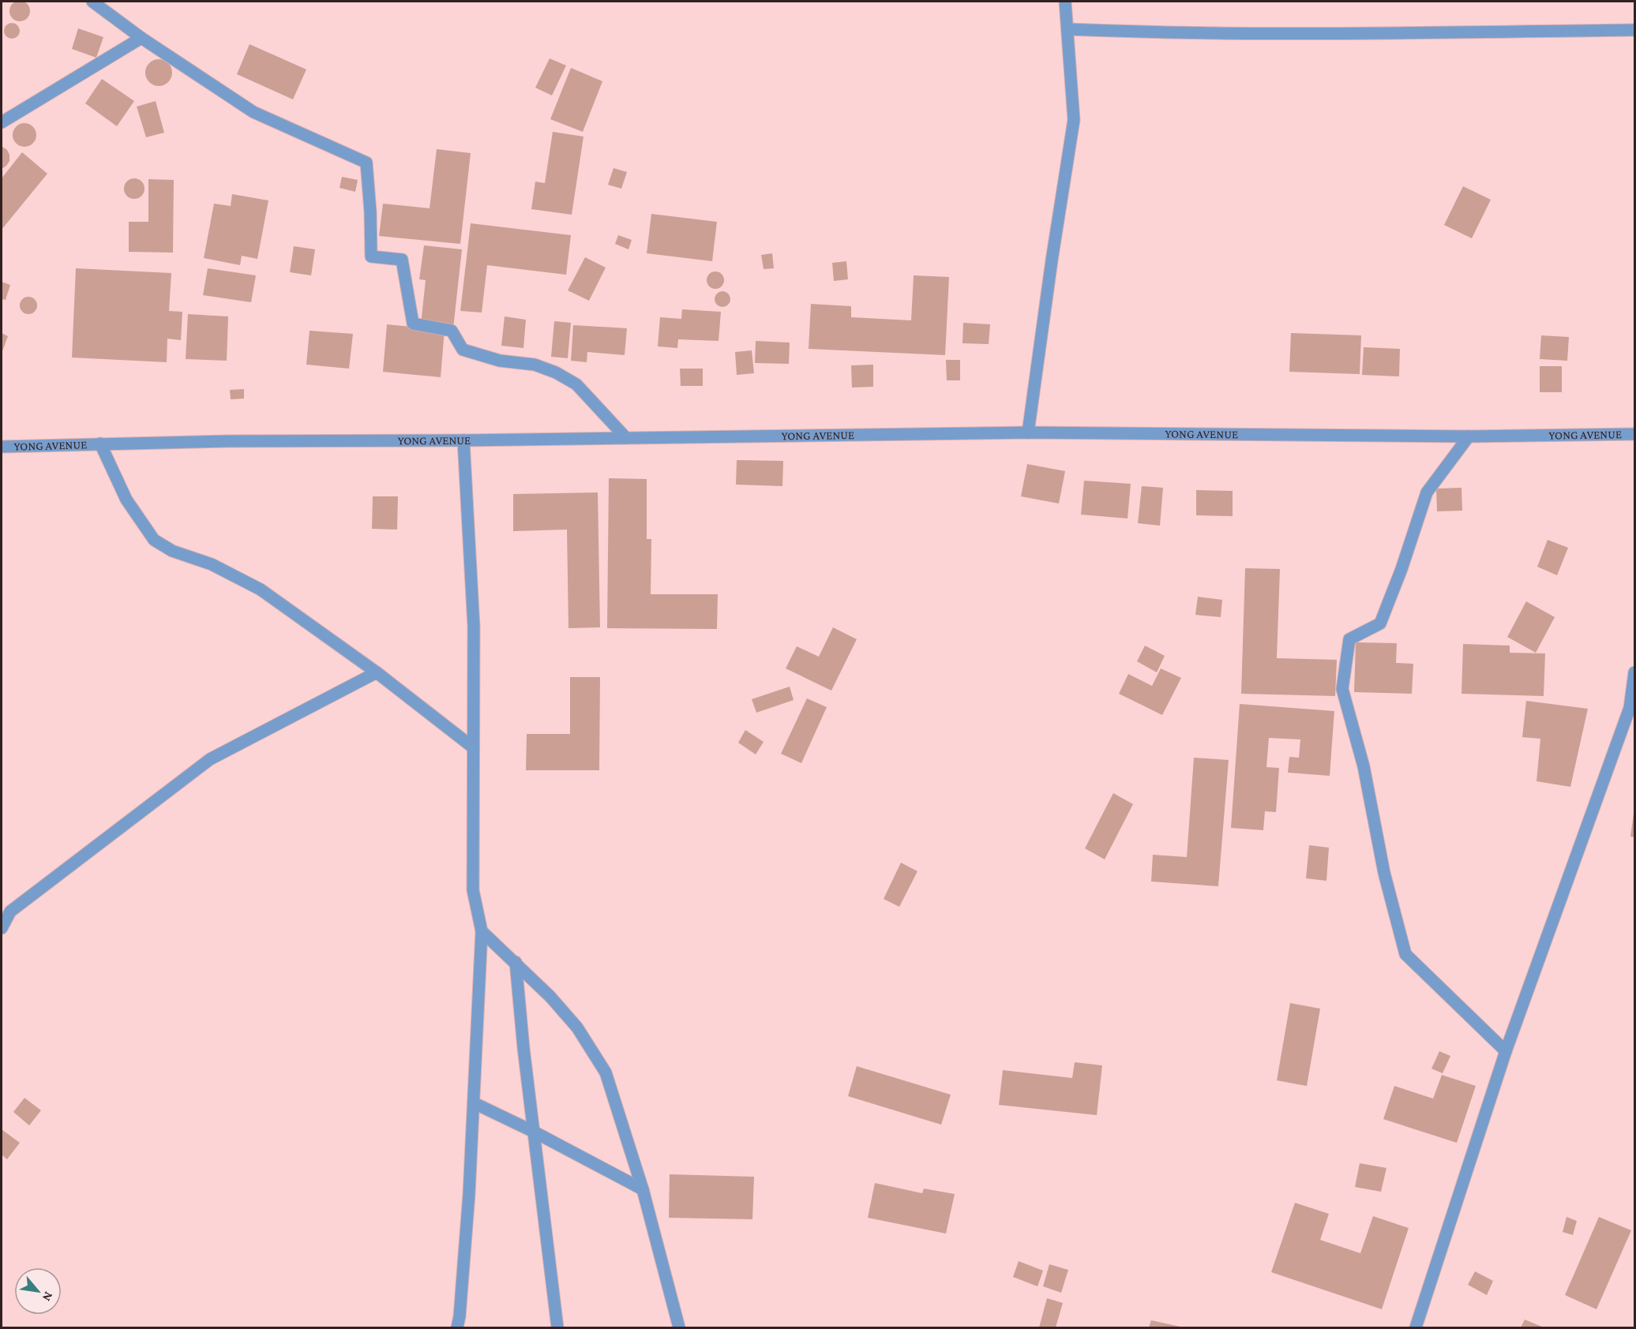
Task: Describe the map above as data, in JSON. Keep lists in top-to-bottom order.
{
  "streets": {
    "street": ["YONG AVENUE"]
  },
  "north": "bottom right"
}
